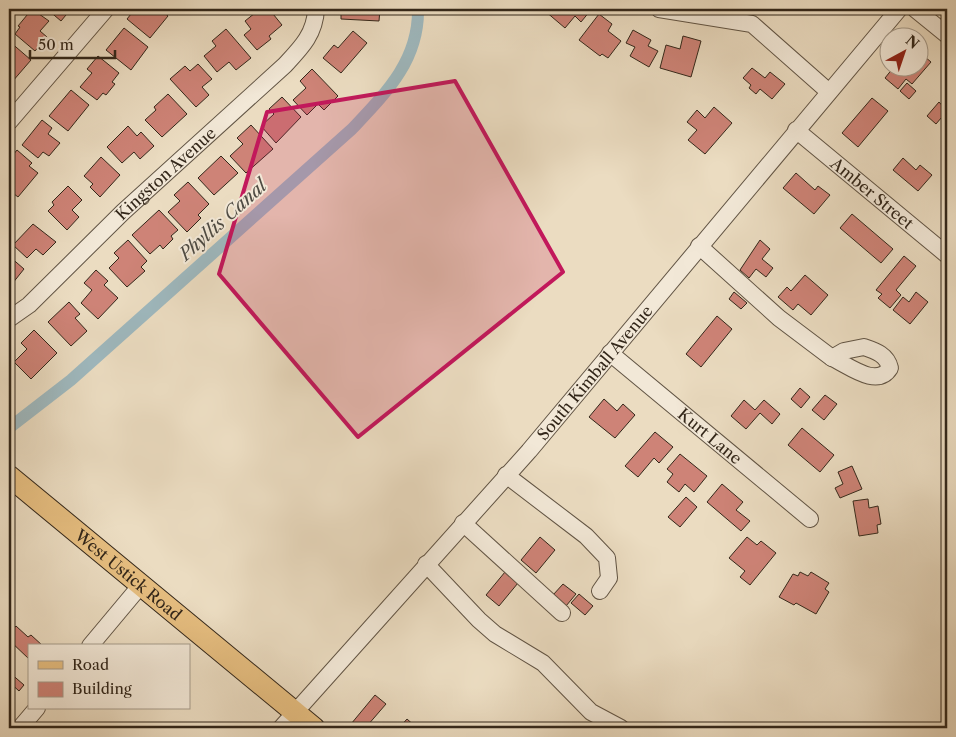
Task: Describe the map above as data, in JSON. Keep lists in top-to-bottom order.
{
  "streets": {
    "main road": ["West Ustick Road"],
    "street": [
      "Kingston Avenue",
      "Amber Street",
      "South Kimball Avenue",
      "Kurt Lane"
    ]
  },
  "crossings": [
    ["Amber Street", "South Kimball Avenue"],
    ["South Kimball Avenue", "Kurt Lane"],
    ["South Kimball Avenue", "West Ustick Road"]
  ],
  "water": ["Phyllis Canal"],
  "legend": ["Road", "Building"],
  "scale_bar": "50 m",
  "north": "top right"
}
